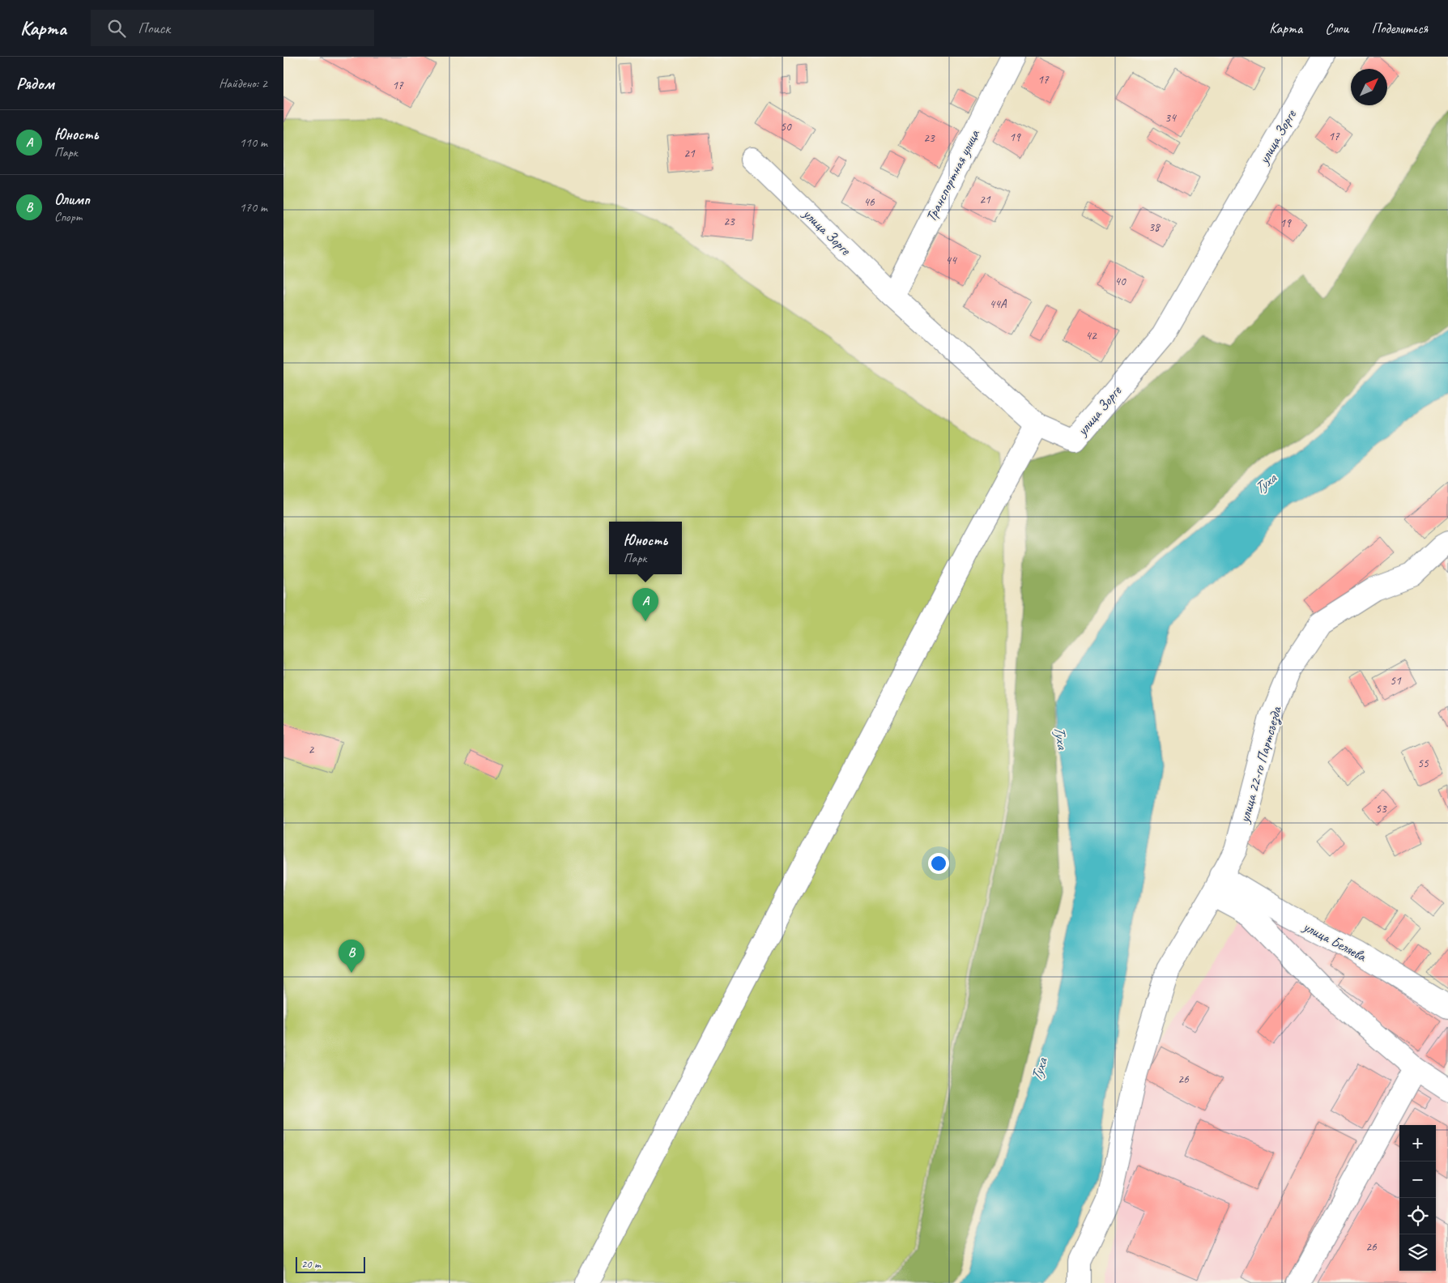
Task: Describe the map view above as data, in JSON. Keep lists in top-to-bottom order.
{
  "streets": {
    "street": [
      "улица Зорге",
      "Транспортная улица",
      "улица 22-го Партсъезда",
      "улица Беляева"
    ]
  },
  "crossings": [
    ["улица Зорге", "Транспортная улица"],
    ["улица 22-го Партсъезда", "улица Беляева"]
  ],
  "water": ["Туха"],
  "house_numbers": [
    "17",
    "17",
    "34",
    "50",
    "17",
    "19",
    "23",
    "21",
    "21",
    "46",
    "23",
    "19",
    "38",
    "44",
    "40",
    "44А",
    "42",
    "51",
    "2",
    "55",
    "53",
    "26",
    "26"
  ],
  "scale_bar": "20 m",
  "north": "top right",
  "page": {
    "header": "Карта",
    "search": "Поиск",
    "nav": ["Карта", "Слои", "Поделиться"],
    "heading": ["Рядом", "Найдено: 2"],
    "list": [
      {
        "mark": "A",
        "name": "Юность",
        "note": "Парк",
        "value": "110 m"
      },
      {
        "mark": "B",
        "name": "Олимп",
        "note": "Спорт",
        "value": "170 m"
      }
    ],
    "popup": ["Юность", "Парк"],
    "pins": ["A", "B"],
    "map_buttons": ["+", "−"],
    "scale": "20 m"
  }
}
